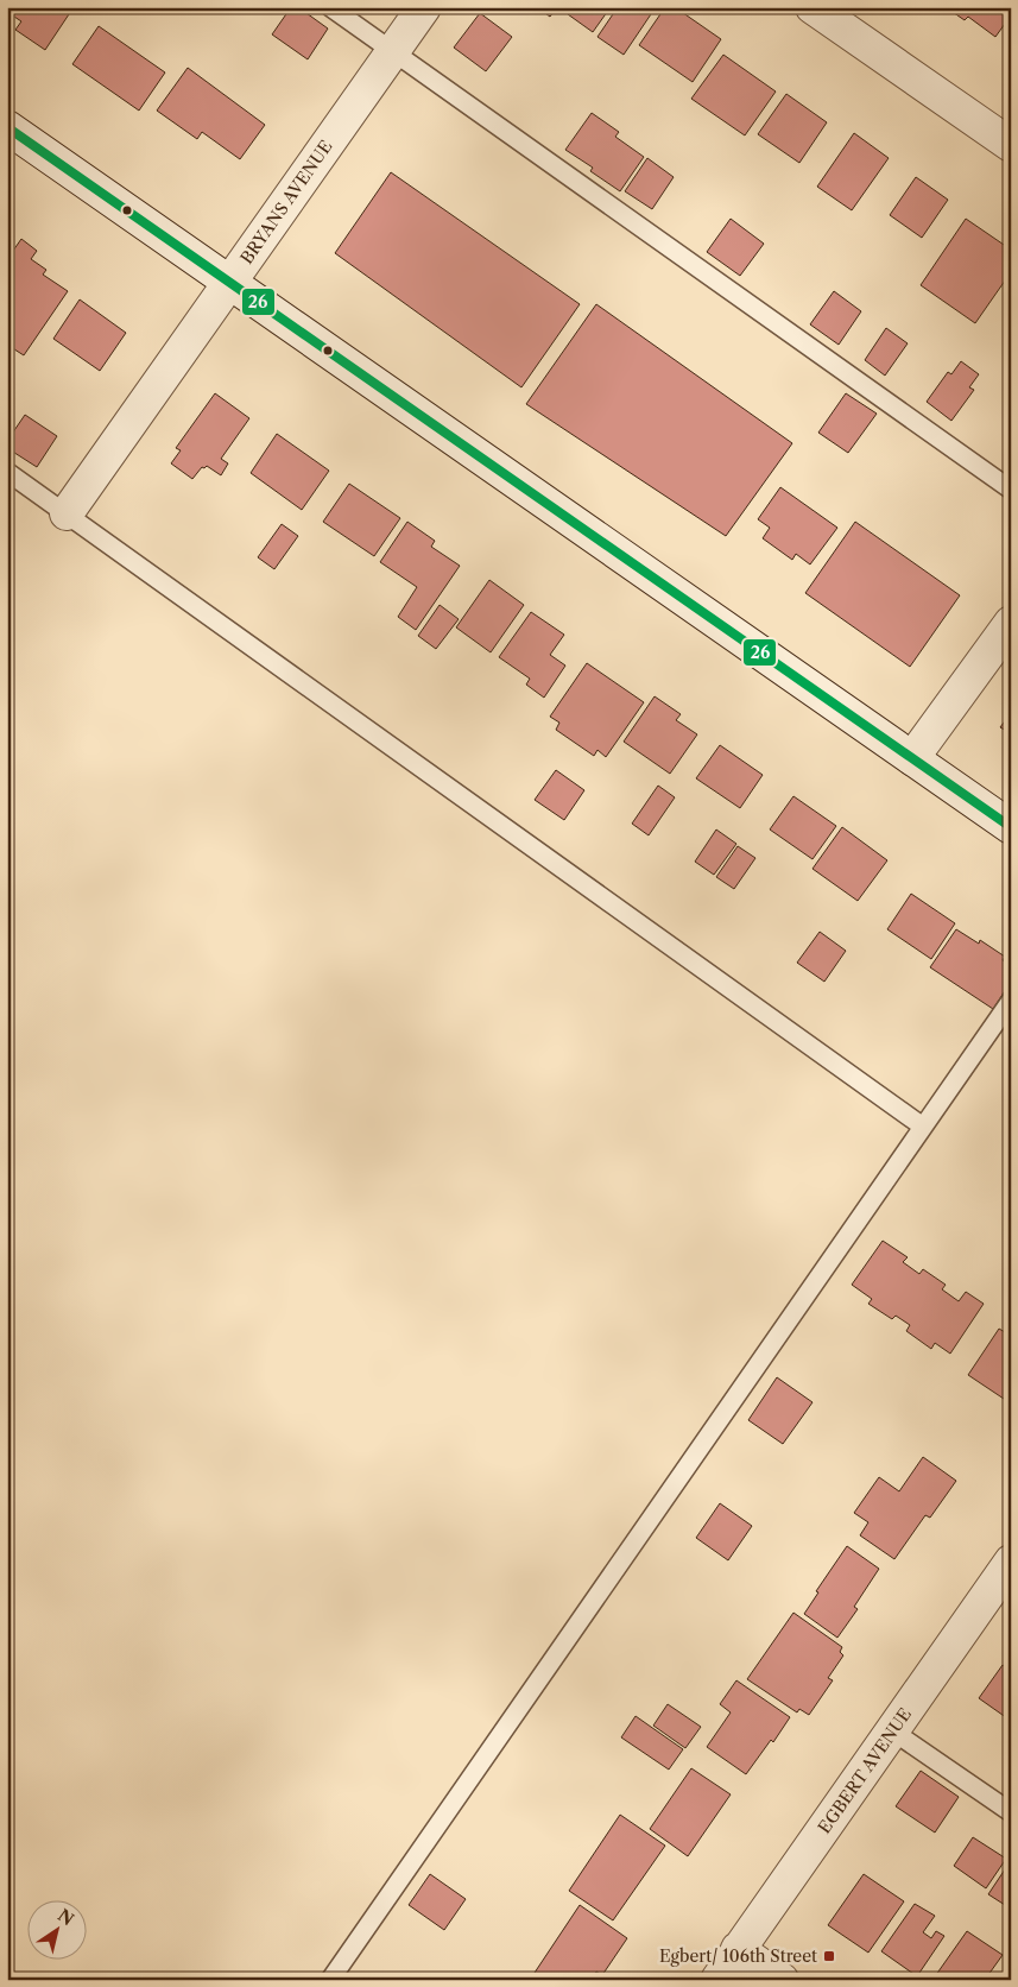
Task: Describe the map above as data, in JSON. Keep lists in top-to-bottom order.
{
  "streets": {
    "street": ["BRYANS AVENUE", "EGBERT AVENUE"]
  },
  "places": {
    "transit": ["Egbert/ 106th Street"]
  },
  "lines": ["transit line 26"],
  "north": "top right"
}
